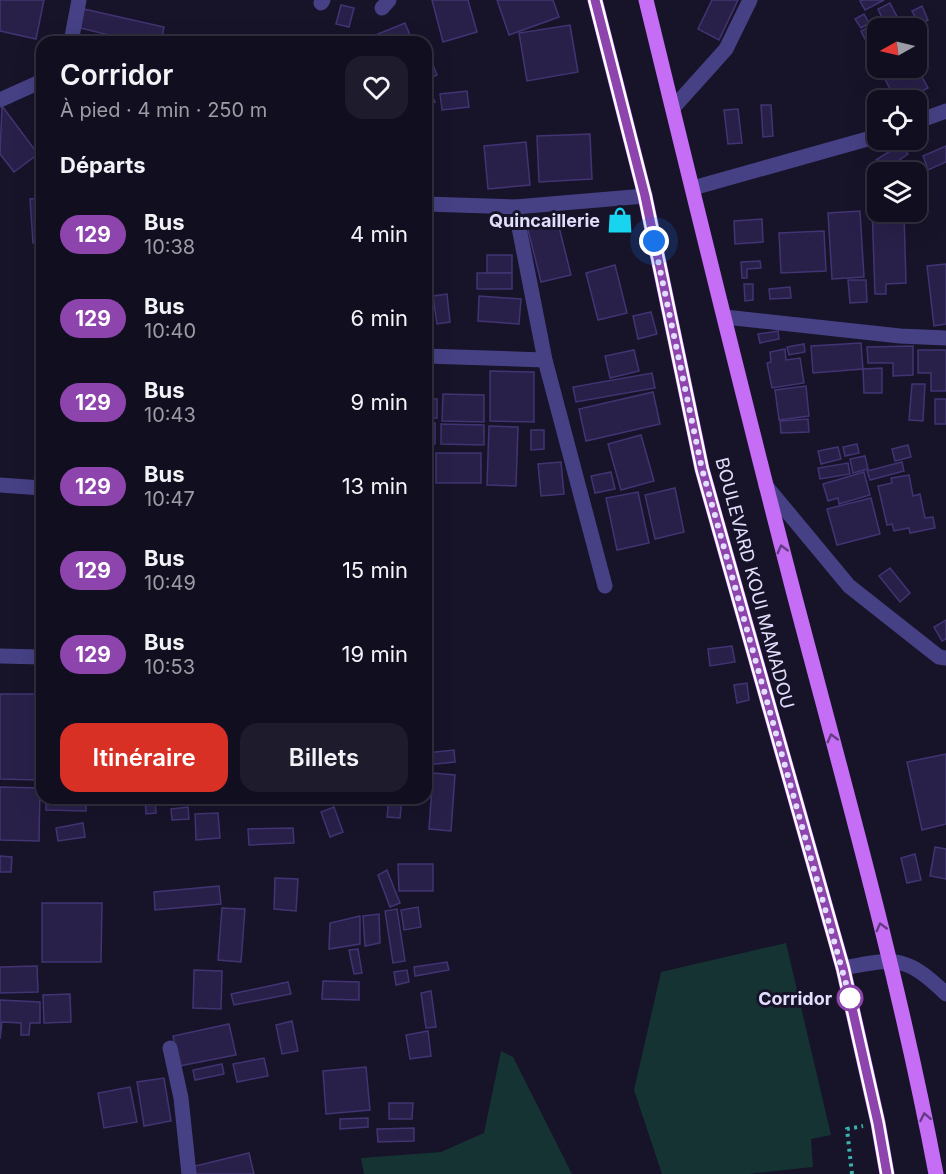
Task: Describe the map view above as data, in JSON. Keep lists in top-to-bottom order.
{
  "streets": {
    "main road": ["BOULEVARD KOUI MAMADOU"]
  },
  "places": {
    "shop": ["Quincaillerie"],
    "other": ["Corridor"]
  },
  "lines": ["bus line 129"],
  "north": "left",
  "page": {
    "heading": [
      ["Corridor", "À pied · 4 min · 250 m"],
      "Départs"
    ],
    "list": [
      {
        "mark": "129",
        "name": "Bus",
        "note": "10:38",
        "value": "4 min"
      },
      {
        "mark": "129",
        "name": "Bus",
        "note": "10:40",
        "value": "6 min"
      },
      {
        "mark": "129",
        "name": "Bus",
        "note": "10:43",
        "value": "9 min"
      },
      {
        "mark": "129",
        "name": "Bus",
        "note": "10:47",
        "value": "13 min"
      },
      {
        "mark": "129",
        "name": "Bus",
        "note": "10:49",
        "value": "15 min"
      },
      {
        "mark": "129",
        "name": "Bus",
        "note": "10:53",
        "value": "19 min"
      }
    ],
    "buttons": ["Itinéraire", "Billets"]
  }
}
